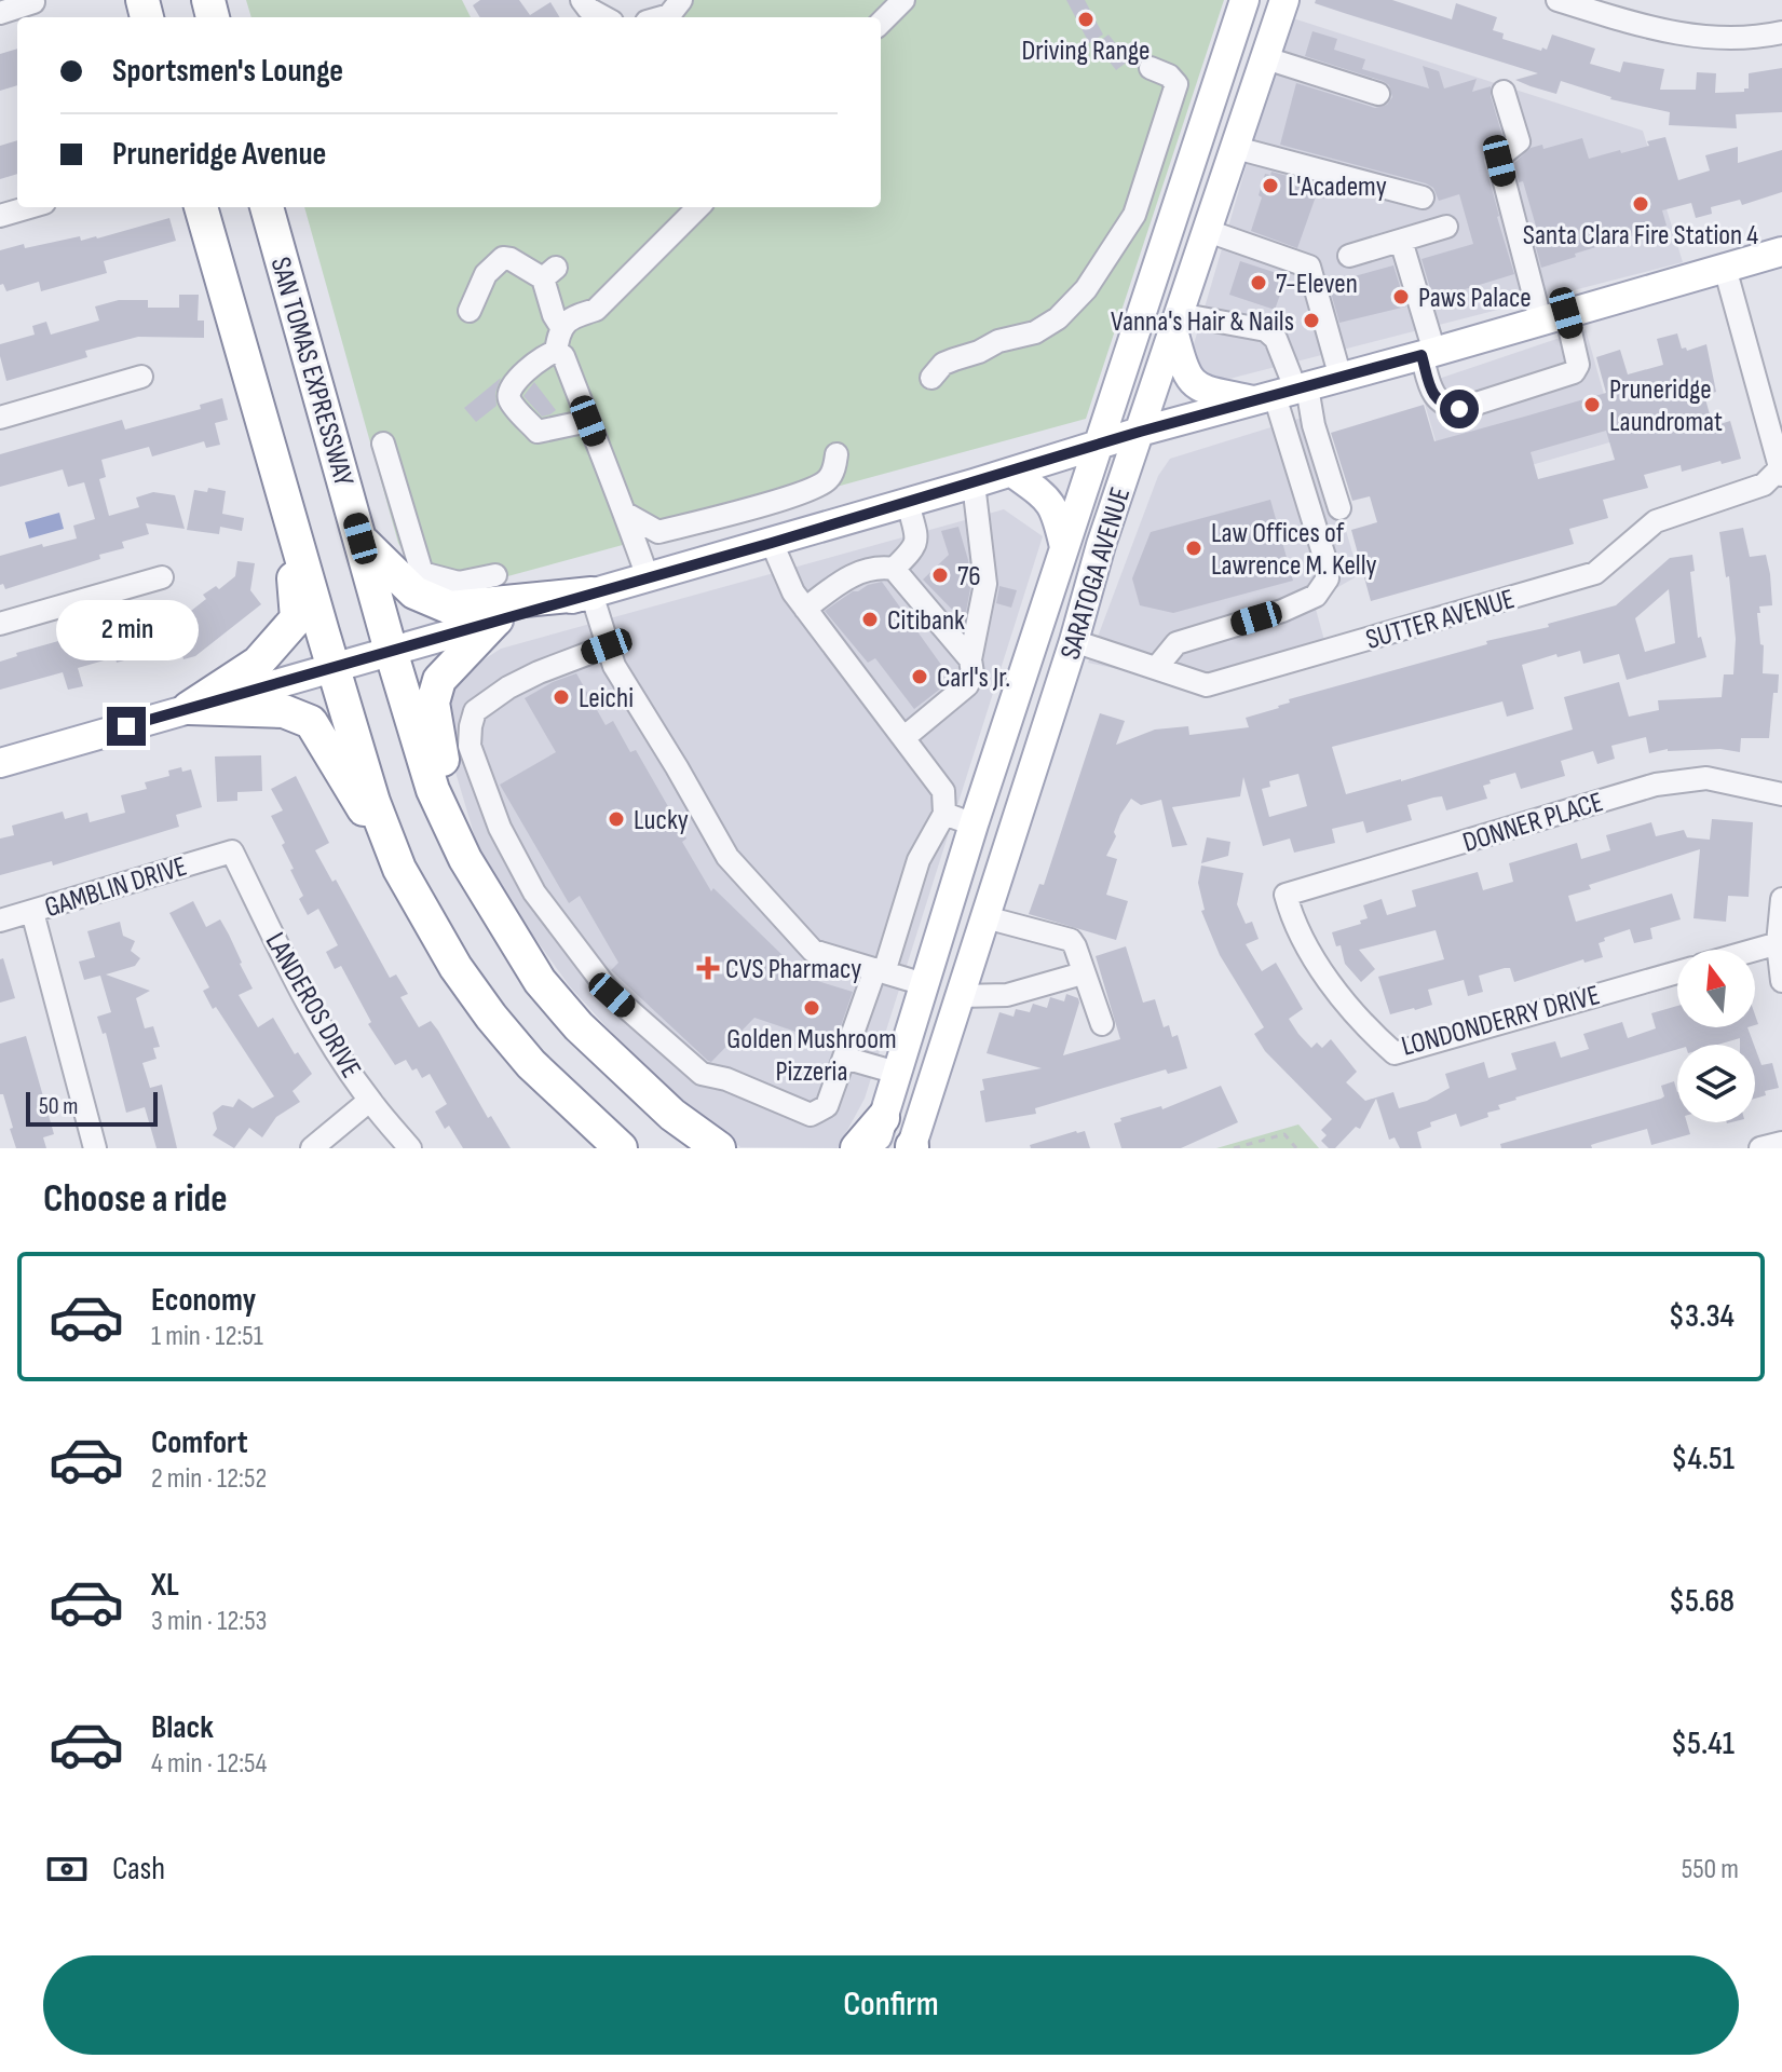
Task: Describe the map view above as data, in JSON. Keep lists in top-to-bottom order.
{
  "streets": {
    "highway": ["SAN TOMAS EXPRESSWAY"],
    "main road": ["SARATOGA AVENUE"],
    "street": [
      "SUTTER AVENUE",
      "DONNER PLACE",
      "GAMBLIN DRIVE",
      "LANDEROS DRIVE",
      "LONDONDERRY DRIVE"
    ]
  },
  "crossings": [
    ["SARATOGA AVENUE", "SUTTER AVENUE"],
    ["DONNER PLACE", "LONDONDERRY DRIVE"],
    ["GAMBLIN DRIVE", "LANDEROS DRIVE"]
  ],
  "places": {
    "other": [
      "Driving Range",
      "L'Academy",
      "Santa Clara Fire Station 4",
      "7-Eleven",
      "Paws Palace",
      "Vanna's Hair & Nails",
      "Pruneridge Laundromat",
      "Law Offices of Lawrence M. Kelly",
      "76",
      "Citibank",
      "Carl's Jr.",
      "Leichi",
      "Lucky",
      "Golden Mushroom Pizzeria"
    ],
    "health": ["CVS Pharmacy"]
  },
  "scale_bar": "50 m",
  "north": "top",
  "page": {
    "banner": ["Sportsmen's Lounge", "Pruneridge Avenue"],
    "bubble": "2 min",
    "scale": "50 m",
    "heading": "Choose a ride",
    "list": [
      {
        "name": "Economy",
        "note": "1 min · 12:51",
        "value": "$3.34"
      },
      {
        "name": "Comfort",
        "note": "2 min · 12:52",
        "value": "$4.51"
      },
      {
        "name": "XL",
        "note": "3 min · 12:53",
        "value": "$5.68"
      },
      {
        "name": "Black",
        "note": "4 min · 12:54",
        "value": "$5.41"
      }
    ],
    "pay": ["Cash", "550 m"],
    "buttons": "Confirm"
  }
}
